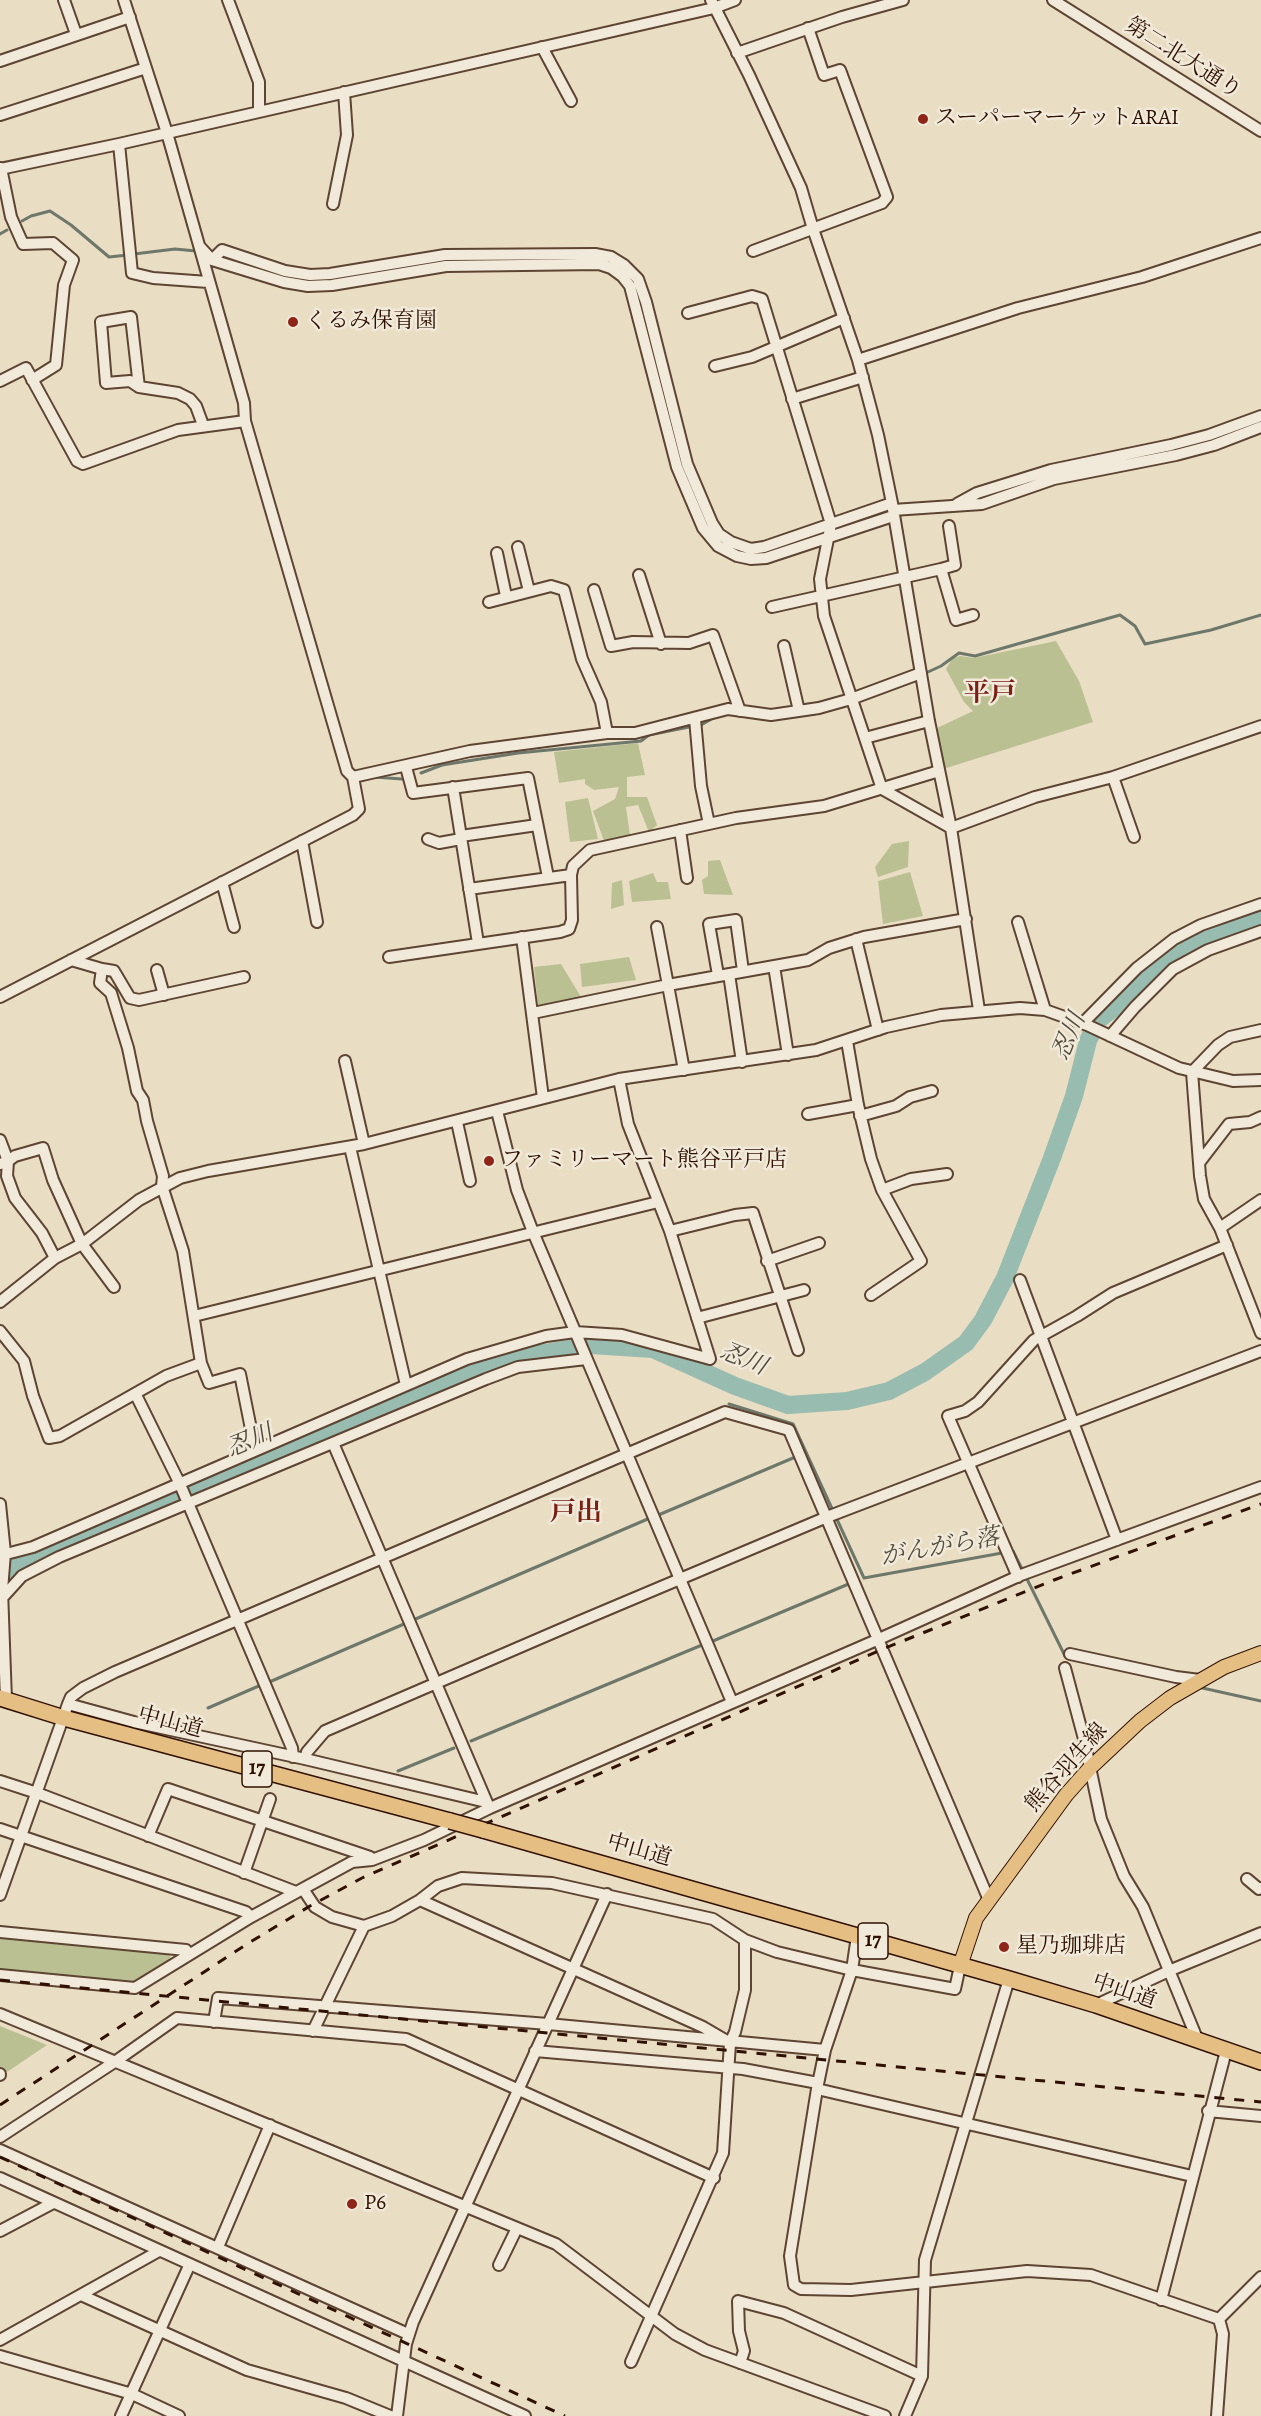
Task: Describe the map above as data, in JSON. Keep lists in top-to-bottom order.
{
  "streets": {
    "highway": ["中山道", "17"],
    "main road": ["熊谷羽生線"],
    "street": ["第二北大通り"]
  },
  "crossings": [
    ["中山道", "熊谷羽生線"]
  ],
  "districts": ["平戸", "戸出"],
  "water": ["忍川", "がんがら落"],
  "places": [
    "スーパーマーケットARAI",
    "くるみ保育園",
    "ファミリーマート熊谷平戸店",
    "星乃珈琲店",
    "P6"
  ]
}
